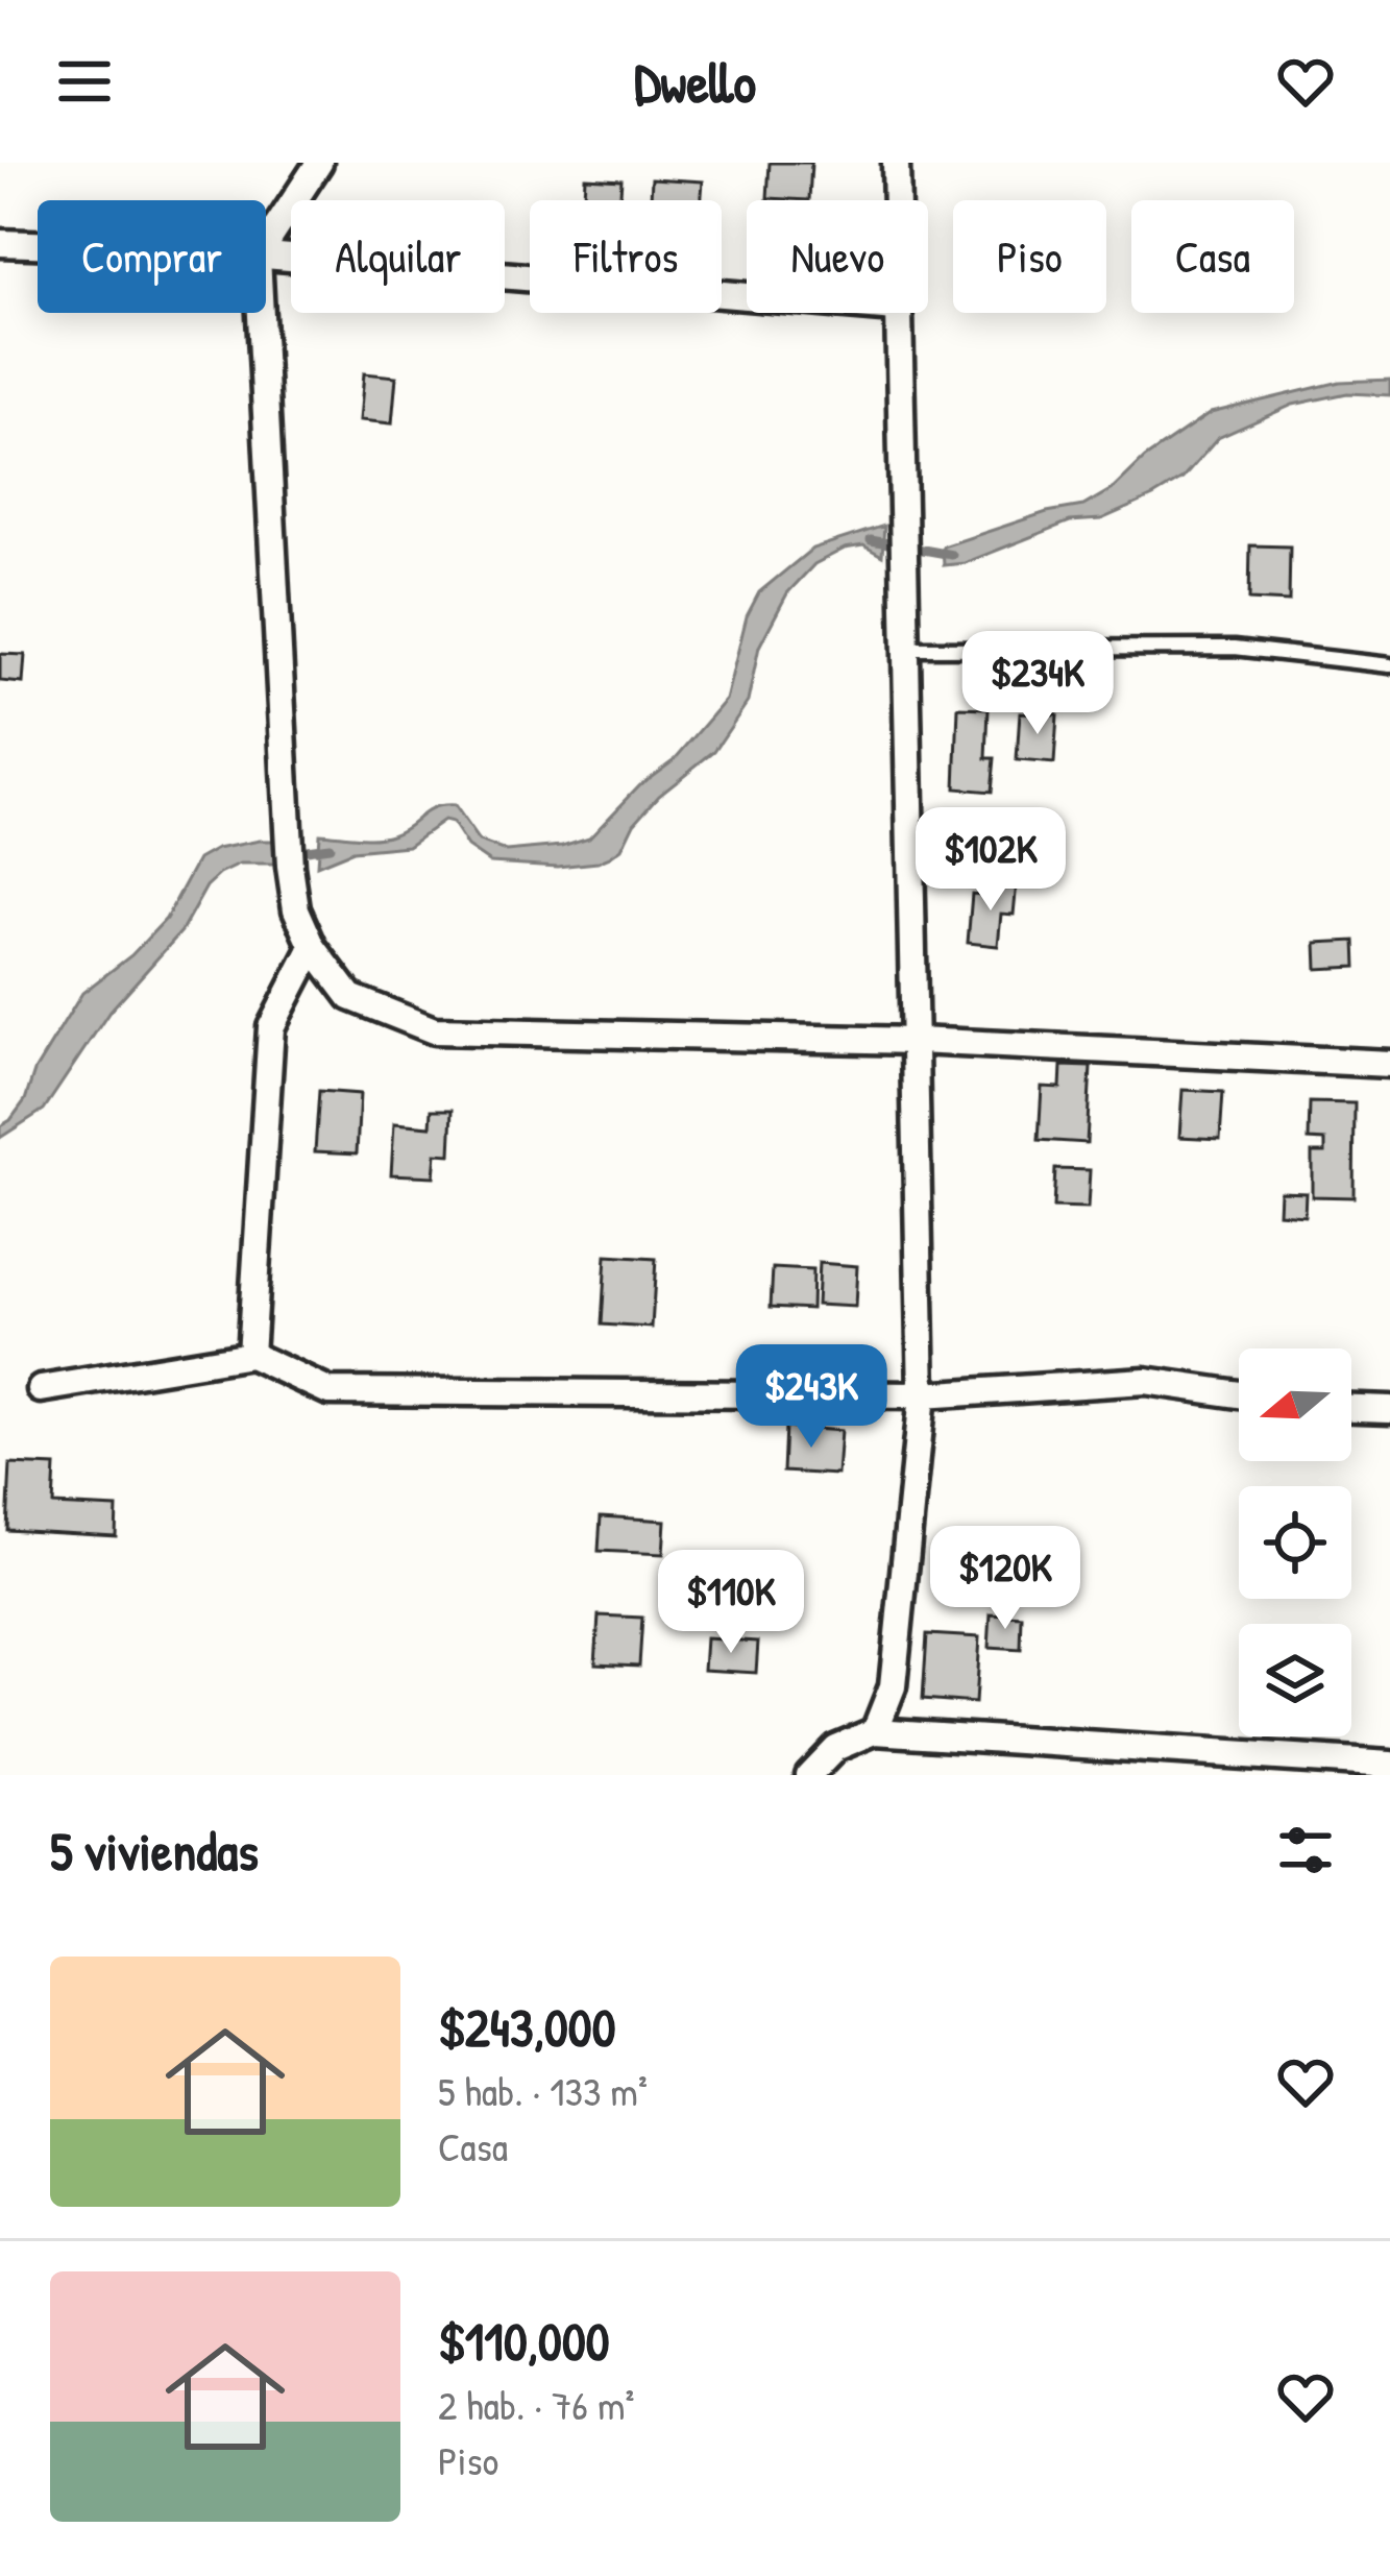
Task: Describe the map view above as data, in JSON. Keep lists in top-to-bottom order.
{
  "north": "left",
  "page": {
    "header": "Dwello",
    "chip": [
      "Comprar",
      "Alquilar",
      "Filtros",
      "Nuevo",
      "Piso",
      "Casa"
    ],
    "price": [
      "$234K",
      "$102K",
      "$243K",
      "$120K",
      "$110K"
    ],
    "heading": "5 viviendas",
    "list": [
      {
        "name": "$243,000",
        "note": "5 hab. · 133 m² · Casa"
      },
      {
        "name": "$110,000",
        "note": "2 hab. · 76 m² · Piso"
      }
    ]
  }
}
